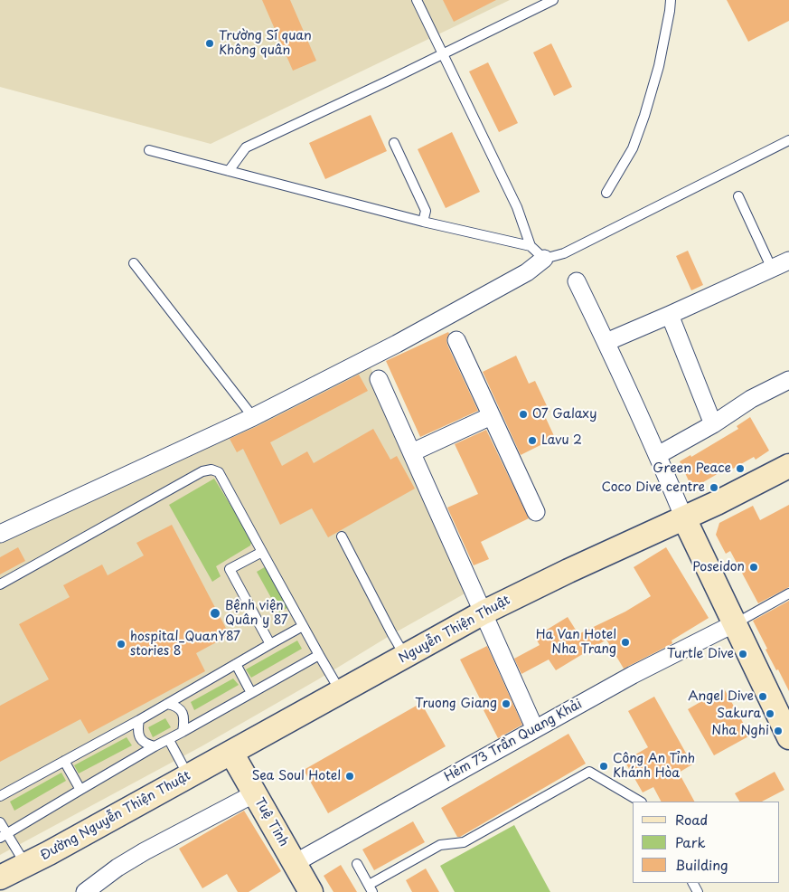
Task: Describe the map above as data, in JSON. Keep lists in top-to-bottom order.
{
  "streets": {
    "street": [
      "Nguyễn Thiện Thuật",
      "Hẻm 73 Trần Quang Khải",
      "Đường Nguyễn Thiện Thuật",
      "Tuệ Tĩnh"
    ]
  },
  "crossings": [
    ["Nguyễn Thiện Thuật", "Đường Nguyễn Thiện Thuật"],
    ["Nguyễn Thiện Thuật", "Tuệ Tĩnh"],
    ["Hẻm 73 Trần Quang Khải", "Tuệ Tĩnh"],
    ["Đường Nguyễn Thiện Thuật", "Tuệ Tĩnh"]
  ],
  "places": [
    "Trường Sĩ quan Không quân",
    "07 Galaxy",
    "Lavu 2",
    "Green Peace",
    "Coco Dive centre",
    "Poseidon",
    "Bệnh viện Quân y 87",
    "Ha Van Hotel Nha Trang",
    "hospital_QuanY87 stories 8",
    "Turtle Dive",
    "Angel Dive",
    "Truong Giang",
    "Sakura",
    "Nha Nghi",
    "Công An Tỉnh Khánh Hòa",
    "Sea Soul Hotel"
  ],
  "legend": ["Road", "Park", "Building"]
}
